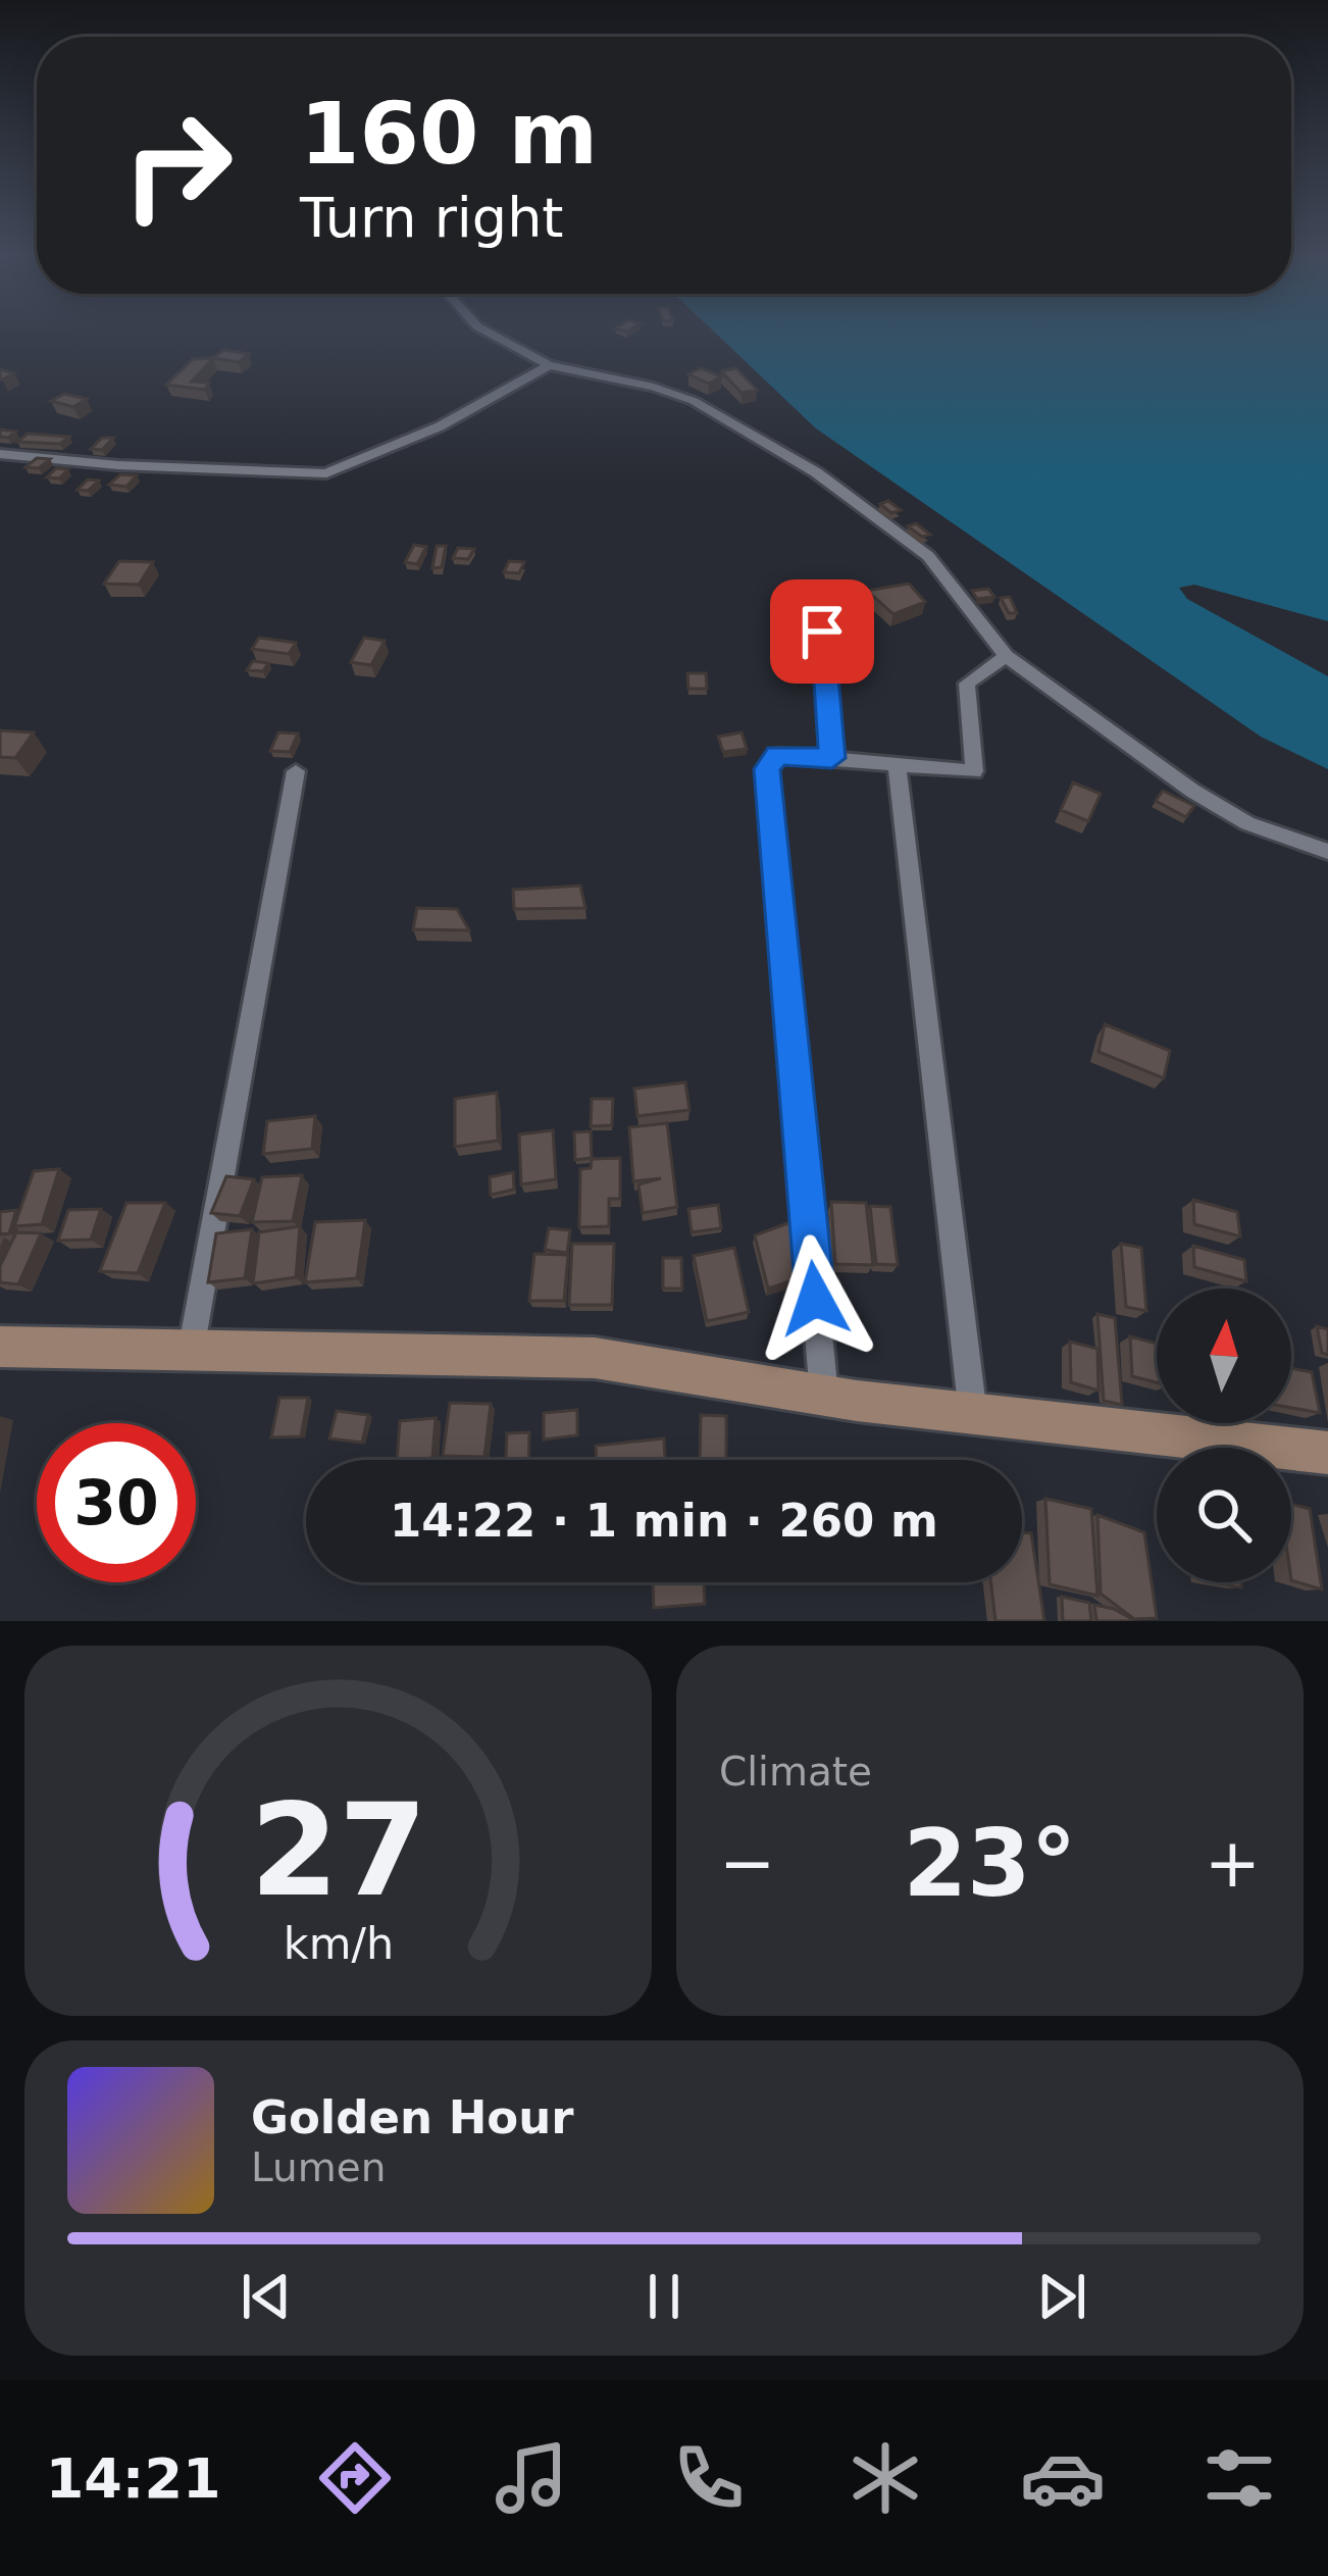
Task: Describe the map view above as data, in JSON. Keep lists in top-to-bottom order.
{
  "north": "top",
  "page": {
    "turn": ["160 m", "Turn right"],
    "limit": "30",
    "trip": "14:22 · 1 min · 260 m",
    "tile": "Climate",
    "heat": ["−", "23°", "+"],
    "song": ["Golden Hour", "Lumen"],
    "tabs": "14:21",
    "gauge": ["27", "km/h"]
  }
}
